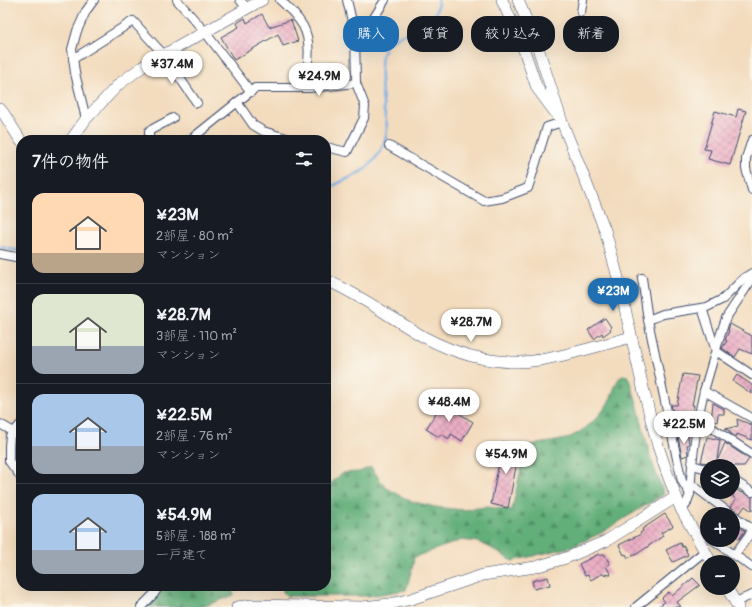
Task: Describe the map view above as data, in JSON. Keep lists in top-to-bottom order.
{
  "page": {
    "chip": [
      "購入",
      "賃貸",
      "絞り込み",
      "新着"
    ],
    "price": [
      "¥37.4M",
      "¥24.9M",
      "¥23M",
      "¥28.7M",
      "¥48.4M",
      "¥22.5M",
      "¥54.9M"
    ],
    "heading": "7件の物件",
    "list": [
      {
        "name": "¥23M",
        "note": "2部屋 · 80 m² · マンション"
      },
      {
        "name": "¥28.7M",
        "note": "3部屋 · 110 m² · マンション"
      },
      {
        "name": "¥22.5M",
        "note": "2部屋 · 76 m² · マンション"
      },
      {
        "name": "¥54.9M",
        "note": "5部屋 · 188 m² · 一戸建て"
      }
    ],
    "map_buttons": ["+", "−"]
  }
}
